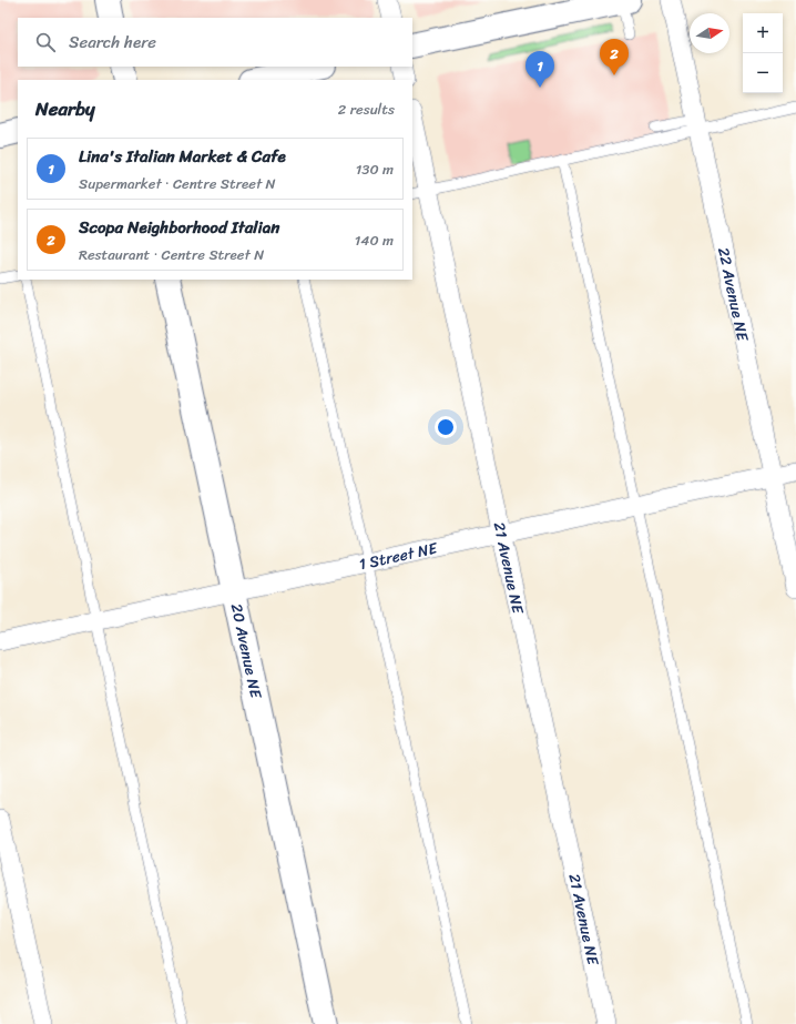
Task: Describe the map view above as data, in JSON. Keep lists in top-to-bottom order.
{
  "streets": {
    "street": [
      "22 Avenue NE",
      "1 Street NE",
      "21 Avenue NE",
      "20 Avenue NE"
    ]
  },
  "crossings": [
    ["22 Avenue NE", "1 Street NE"],
    ["1 Street NE", "21 Avenue NE"],
    ["1 Street NE", "20 Avenue NE"]
  ],
  "north": "right",
  "page": {
    "map_buttons": ["+", "−"],
    "search": "Search here",
    "pins": ["2", "1"],
    "heading": ["Nearby", "2 results"],
    "list": [
      {
        "mark": "1",
        "name": "Lina's Italian Market & Cafe",
        "note": "Supermarket · Centre Street N",
        "value": "130 m"
      },
      {
        "mark": "2",
        "name": "Scopa Neighborhood Italian",
        "note": "Restaurant · Centre Street N",
        "value": "140 m"
      }
    ]
  }
}
